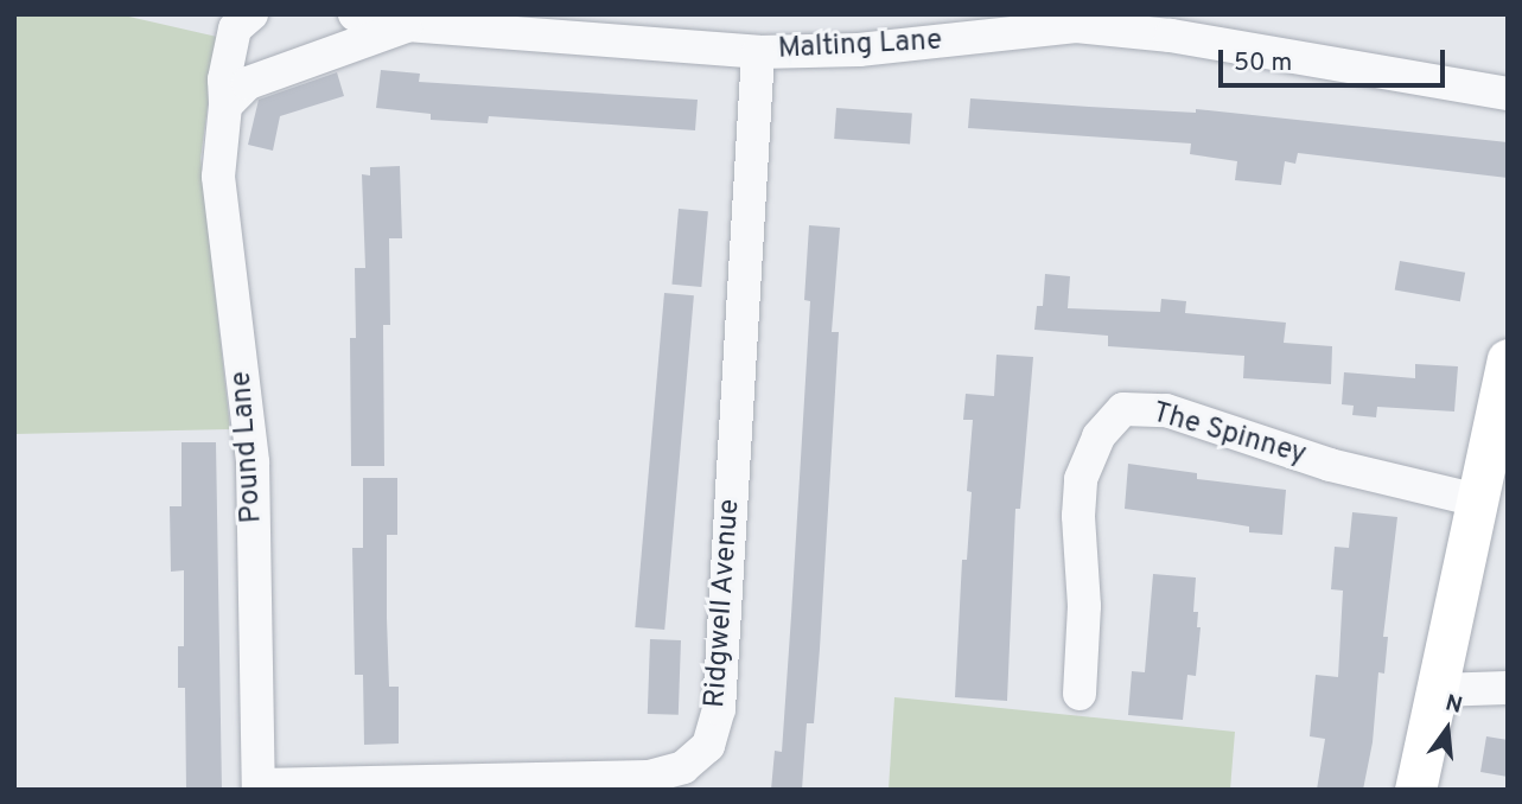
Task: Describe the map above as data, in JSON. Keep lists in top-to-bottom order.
{
  "streets": {
    "street": [
      "Malting Lane",
      "The Spinney",
      "Pound Lane",
      "Ridgwell Avenue"
    ]
  },
  "crossings": [
    ["Malting Lane", "Pound Lane"],
    ["Malting Lane", "Ridgwell Avenue"],
    ["Pound Lane", "Ridgwell Avenue"]
  ],
  "scale_bar": "50 m",
  "north": "top"
}
